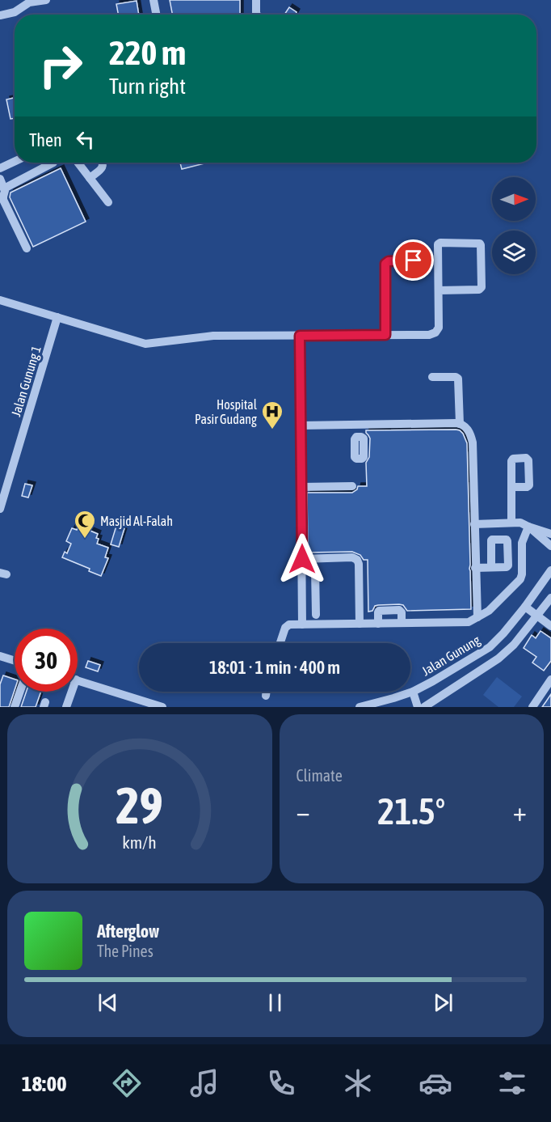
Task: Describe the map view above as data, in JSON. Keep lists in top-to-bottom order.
{
  "streets": {
    "street": ["Jalan Gunung 1", "Jalan Gunung"]
  },
  "places": {
    "hospital": ["Hospital Pasir Gudang"],
    "mosque": ["Masjid Al-Falah"]
  },
  "north": "right",
  "page": {
    "turn": ["220 m", "Turn right"],
    "then": "Then",
    "limit": "30",
    "trip": "18:01 · 1 min · 400 m",
    "tile": "Climate",
    "heat": ["−", "21.5°", "+"],
    "song": ["Afterglow", "The Pines"],
    "tabs": "18:00",
    "gauge": ["29", "km/h"]
  }
}
